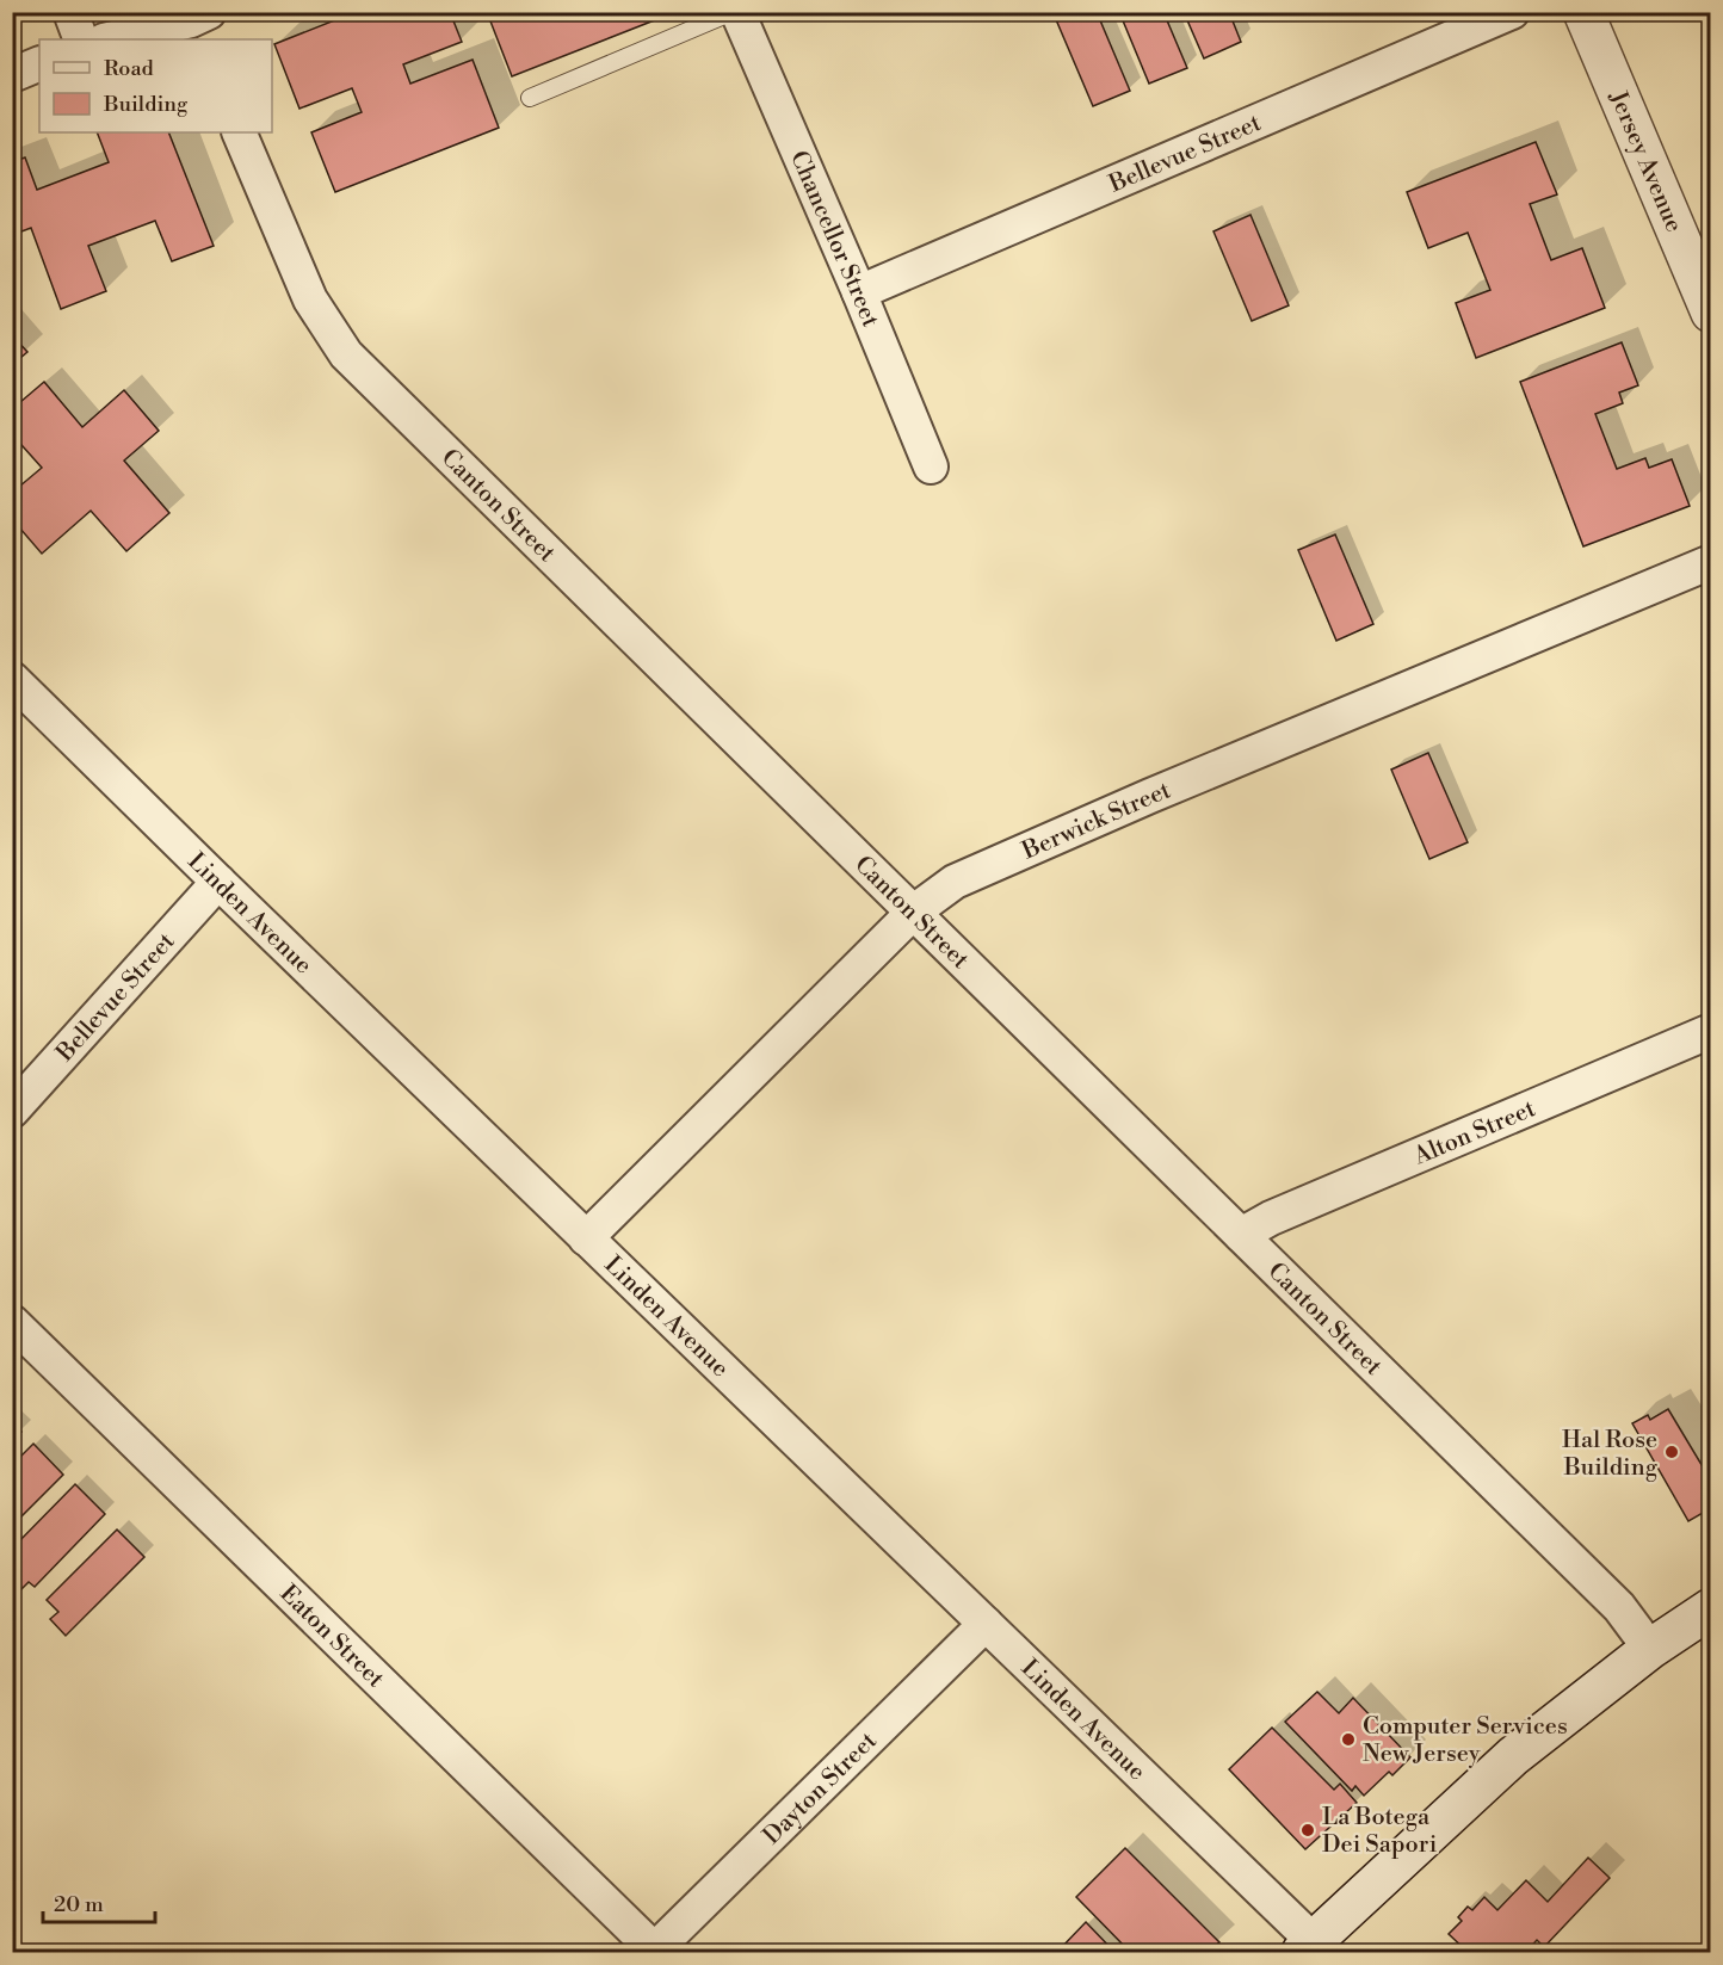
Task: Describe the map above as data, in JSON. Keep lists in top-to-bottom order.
{
  "streets": {
    "main road": ["Jersey Avenue"],
    "street": [
      "Bellevue Street",
      "Chancellor Street",
      "Canton Street",
      "Berwick Street",
      "Linden Avenue",
      "Alton Street",
      "Eaton Street",
      "Dayton Street"
    ]
  },
  "crossings": [
    ["Bellevue Street", "Chancellor Street"],
    ["Bellevue Street", "Linden Avenue"],
    ["Canton Street", "Berwick Street"],
    ["Canton Street", "Alton Street"],
    ["Berwick Street", "Linden Avenue"],
    ["Linden Avenue", "Dayton Street"],
    ["Eaton Street", "Dayton Street"]
  ],
  "places": ["Hal Rose Building", "Computer Services New Jersey", "La Botega Dei Sapori"],
  "legend": ["Road", "Building"],
  "scale_bar": "20 m"
}
